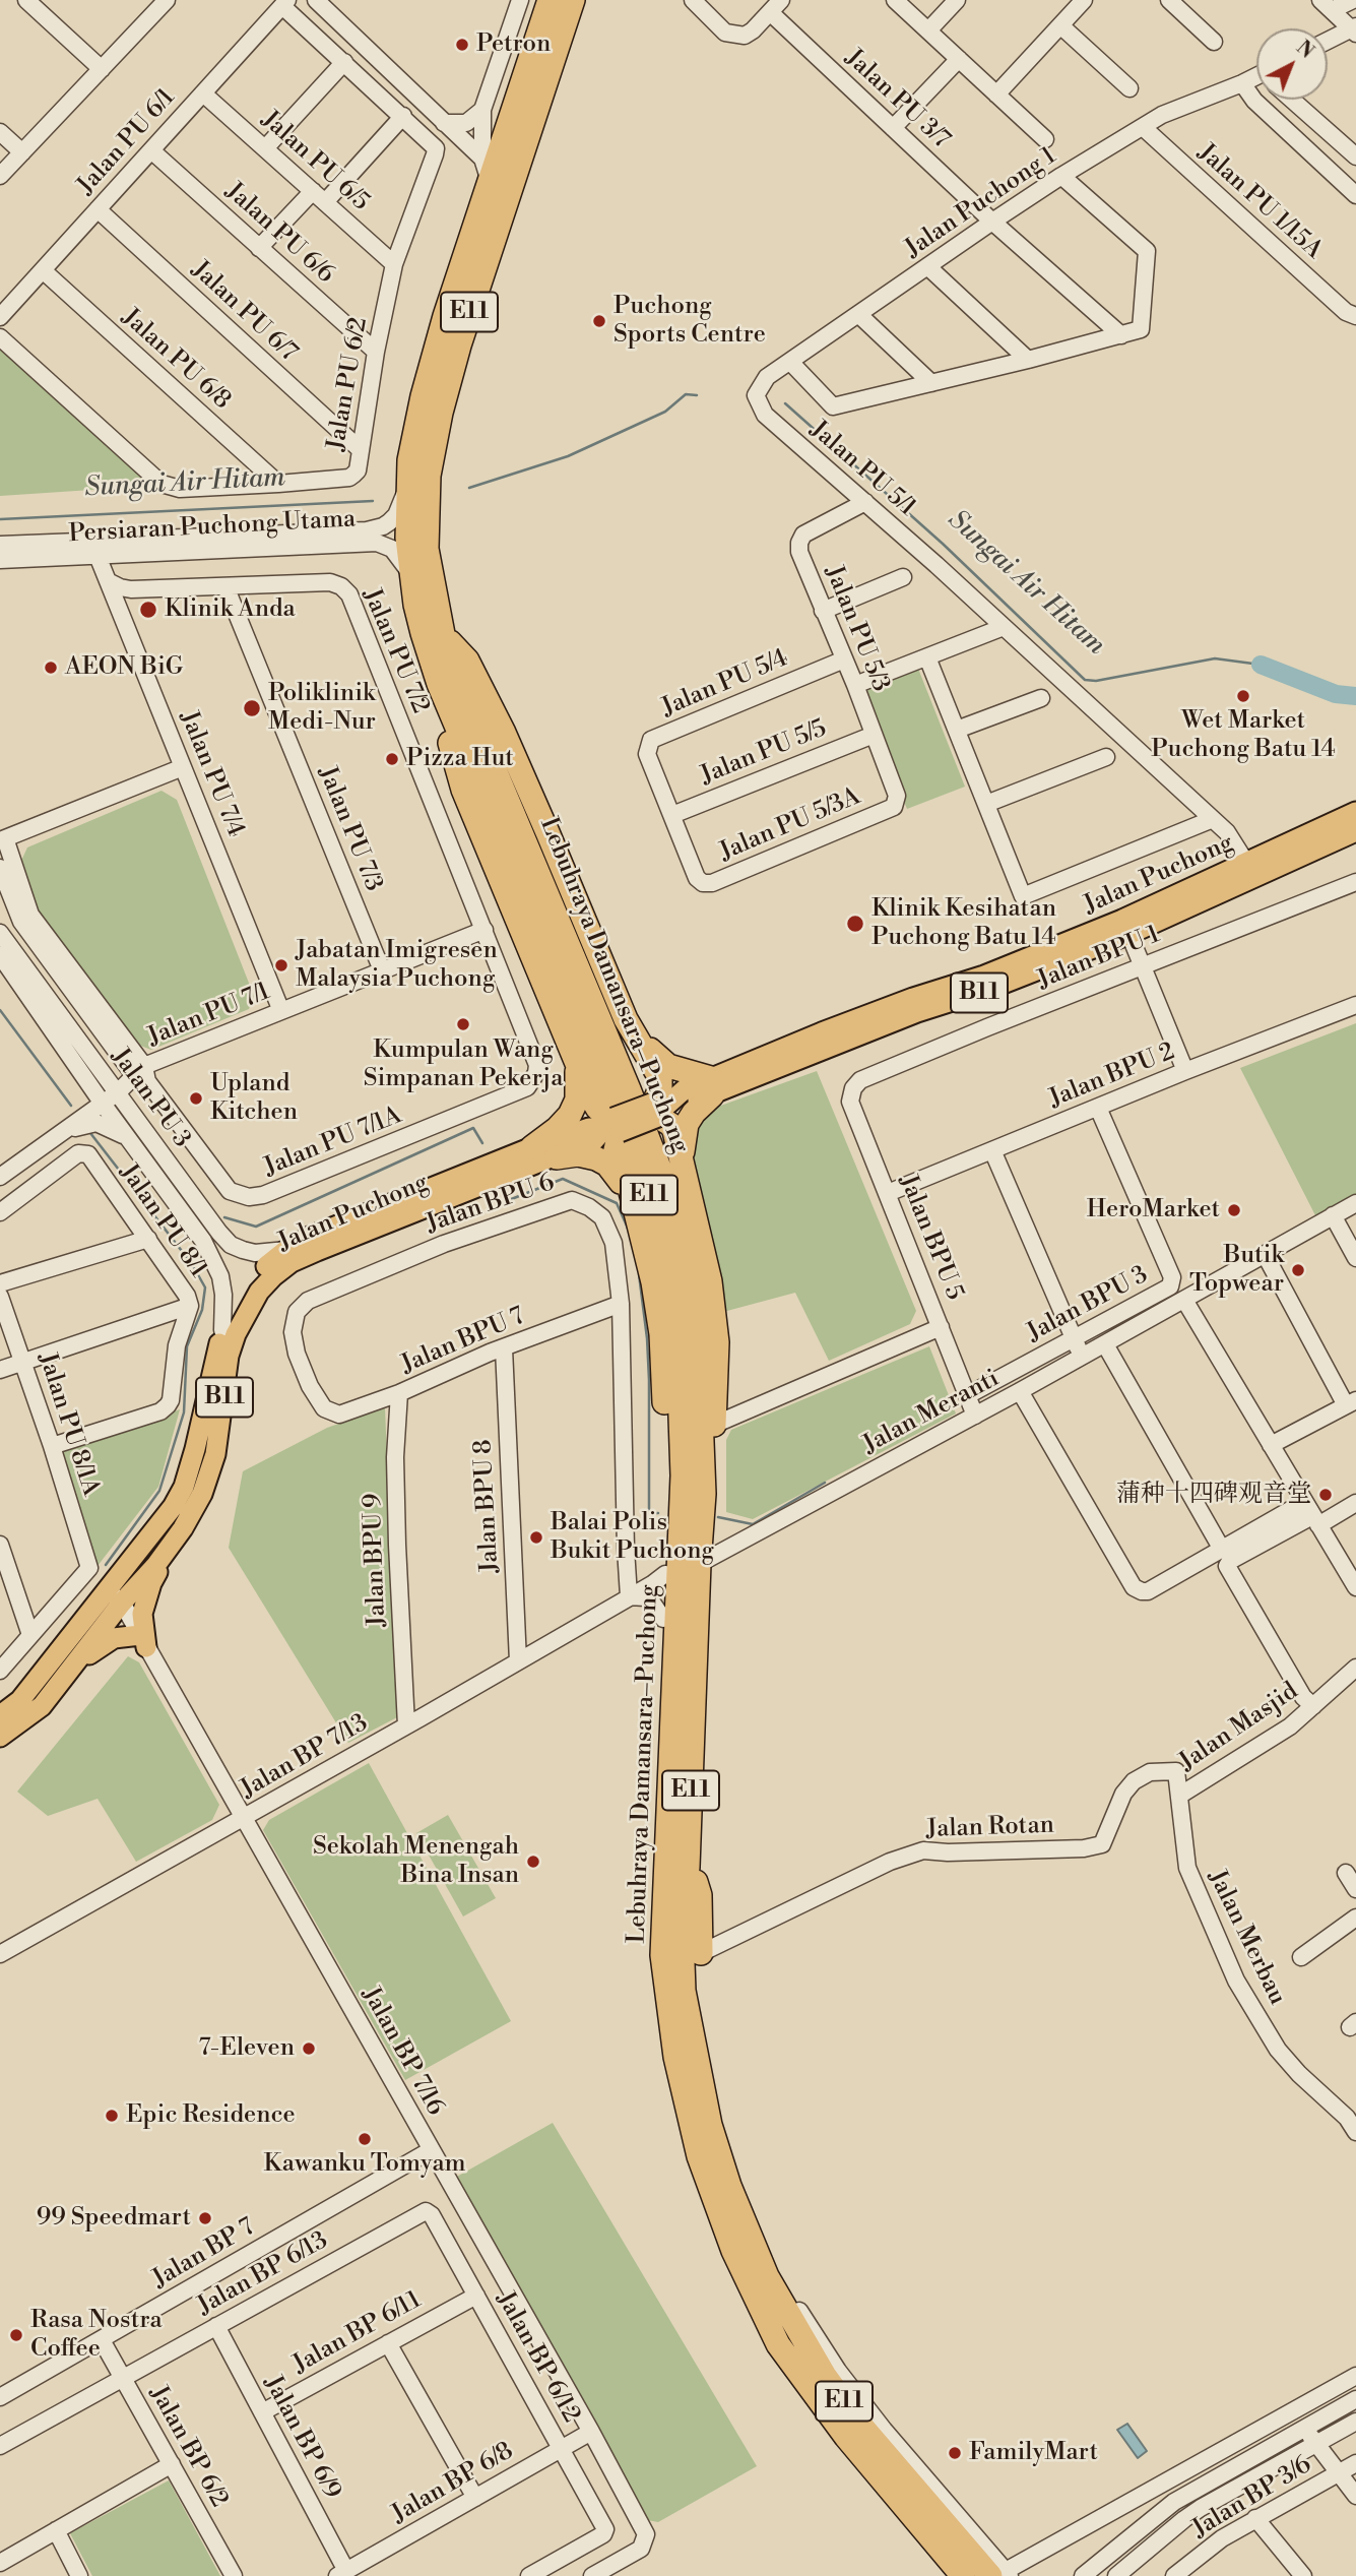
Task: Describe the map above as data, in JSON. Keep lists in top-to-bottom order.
{
  "streets": {
    "highway": ["E11", "Lebuhraya Damansara–Puchong"],
    "main road": ["Jalan Puchong", "B11"],
    "street": [
      "Jalan PU 3/7",
      "Jalan PU 6/1",
      "Jalan PU 6/5",
      "Jalan PU 1/15A",
      "Jalan Puchong 1",
      "Jalan PU 6/6",
      "Jalan PU 6/7",
      "Jalan PU 6/8",
      "Jalan PU 6/2",
      "Jalan PU 5/1",
      "Persiaran Puchong Utama",
      "Jalan PU 5/3",
      "Jalan PU 7/2",
      "Jalan PU 5/4",
      "Jalan PU 5/5",
      "Jalan PU 7/4",
      "Jalan PU 5/3A",
      "Jalan PU 7/3",
      "Jalan BPU 1",
      "Jalan PU 7/1",
      "Jalan BPU 2",
      "Jalan PU 3",
      "Jalan PU 7/1A",
      "Jalan BPU 6",
      "Jalan PU 8/1",
      "Jalan BPU 5",
      "Jalan BPU 3",
      "Jalan BPU 7",
      "Jalan Meranti",
      "Jalan PU 8/1A",
      "Jalan BPU 8",
      "Jalan BPU 9",
      "Jalan Masjid",
      "Jalan BP 7/13",
      "Jalan Rotan",
      "Jalan Merbau",
      "Jalan BP 7/16",
      "Jalan BP 7",
      "Jalan BP 6/13",
      "Jalan BP 6/11",
      "Jalan BP 6/12",
      "Jalan BP 6/9",
      "Jalan BP 6/2",
      "Jalan BP 6/8",
      "Jalan BP 3/6"
    ]
  },
  "crossings": [
    ["Jalan PU 3/7", "Jalan Puchong 1"],
    ["Jalan PU 6/1", "Jalan PU 6/5"],
    ["Jalan PU 6/1", "Jalan PU 6/6"],
    ["Jalan PU 6/1", "Jalan PU 6/7"],
    ["Jalan PU 6/1", "Jalan PU 6/8"],
    ["Jalan PU 6/1", "Jalan PU 6/2"],
    ["Jalan PU 6/5", "Jalan PU 6/2"],
    ["Jalan PU 1/15A", "Jalan Puchong 1"],
    ["Jalan Puchong 1", "Jalan PU 5/1"],
    ["Jalan PU 6/6", "Jalan PU 6/2"],
    ["Jalan PU 6/7", "Jalan PU 6/2"],
    ["Jalan PU 6/8", "Jalan PU 6/2"],
    ["Jalan PU 5/1", "Jalan PU 5/3"],
    ["Jalan PU 5/1", "Jalan Puchong"],
    ["Persiaran Puchong Utama", "Jalan PU 7/4"],
    ["Persiaran Puchong Utama", "Lebuhraya Damansara–Puchong"],
    ["Jalan PU 5/3", "Jalan PU 5/4"],
    ["Jalan PU 5/3", "Jalan PU 5/5"],
    ["Jalan PU 5/3", "Jalan PU 5/3A"],
    ["Jalan PU 7/2", "Jalan PU 7/4"],
    ["Jalan PU 7/2", "Jalan PU 7/3"],
    ["Jalan PU 7/2", "Jalan PU 7/1"],
    ["Jalan PU 7/2", "Jalan PU 7/1A"],
    ["Jalan PU 5/4", "Jalan PU 5/5"],
    ["Jalan PU 5/4", "Jalan PU 5/3A"],
    ["Jalan PU 7/4", "Jalan PU 7/1"],
    ["Jalan PU 7/3", "Jalan PU 7/1"],
    ["Jalan Puchong", "Jalan PU 3"],
    ["Jalan Puchong", "Jalan BP 7/16"],
    ["Jalan BPU 1", "Jalan BPU 5"],
    ["Lebuhraya Damansara–Puchong", "Jalan Meranti"],
    ["Jalan PU 7/1", "Jalan PU 3"],
    ["Jalan PU 7/1", "Jalan PU 7/1A"],
    ["Jalan BPU 2", "Jalan BPU 5"],
    ["Jalan BPU 2", "Jalan BPU 3"],
    ["Jalan BPU 6", "Jalan BPU 7"],
    ["Jalan BPU 6", "Jalan BP 7/13"],
    ["Jalan PU 8/1", "Jalan PU 8/1A"],
    ["Jalan BPU 5", "Jalan BPU 3"],
    ["Jalan BPU 5", "Jalan Meranti"],
    ["Jalan BPU 7", "Jalan BPU 8"],
    ["Jalan BPU 7", "Jalan BPU 9"],
    ["Jalan BPU 8", "Jalan BP 7/13"],
    ["Jalan BPU 9", "Jalan BP 7/13"],
    ["Jalan Masjid", "Jalan Merbau"],
    ["Jalan BP 7/13", "Jalan BP 7/16"],
    ["Jalan Rotan", "Jalan Merbau"],
    ["Jalan BP 7/16", "Jalan BP 7"],
    ["Jalan BP 7/16", "Jalan BP 6/8"],
    ["Jalan BP 7", "Jalan BP 6/2"],
    ["Jalan BP 6/13", "Jalan BP 6/12"],
    ["Jalan BP 6/13", "Jalan BP 6/9"],
    ["Jalan BP 6/13", "Jalan BP 6/2"],
    ["Jalan BP 6/11", "Jalan BP 6/12"],
    ["Jalan BP 6/11", "Jalan BP 6/9"],
    ["Jalan BP 6/12", "Jalan BP 6/8"],
    ["Jalan BP 6/9", "Jalan BP 6/8"]
  ],
  "water": ["Sungai Air Hitam"],
  "places": [
    "Petron",
    "Puchong Sports Centre",
    "Klinik Anda",
    "AEON BiG",
    "Wet Market Puchong Batu 14",
    "Poliklinik Medi-Nur",
    "Pizza Hut",
    "Klinik Kesihatan Puchong Batu 14",
    "Jabatan Imigresen Malaysia Puchong",
    "Kumpulan Wang Simpanan Pekerja",
    "Upland Kitchen",
    "HeroMarket",
    "Butik Topwear",
    "蒲种十四碑观音堂",
    "Balai Polis Bukit Puchong",
    "Sekolah Menengah Bina Insan",
    "7-Eleven",
    "Epic Residence",
    "Kawanku Tomyam",
    "99 Speedmart",
    "Rasa Nostra Coffee",
    "FamilyMart"
  ],
  "north": "top right"
}
